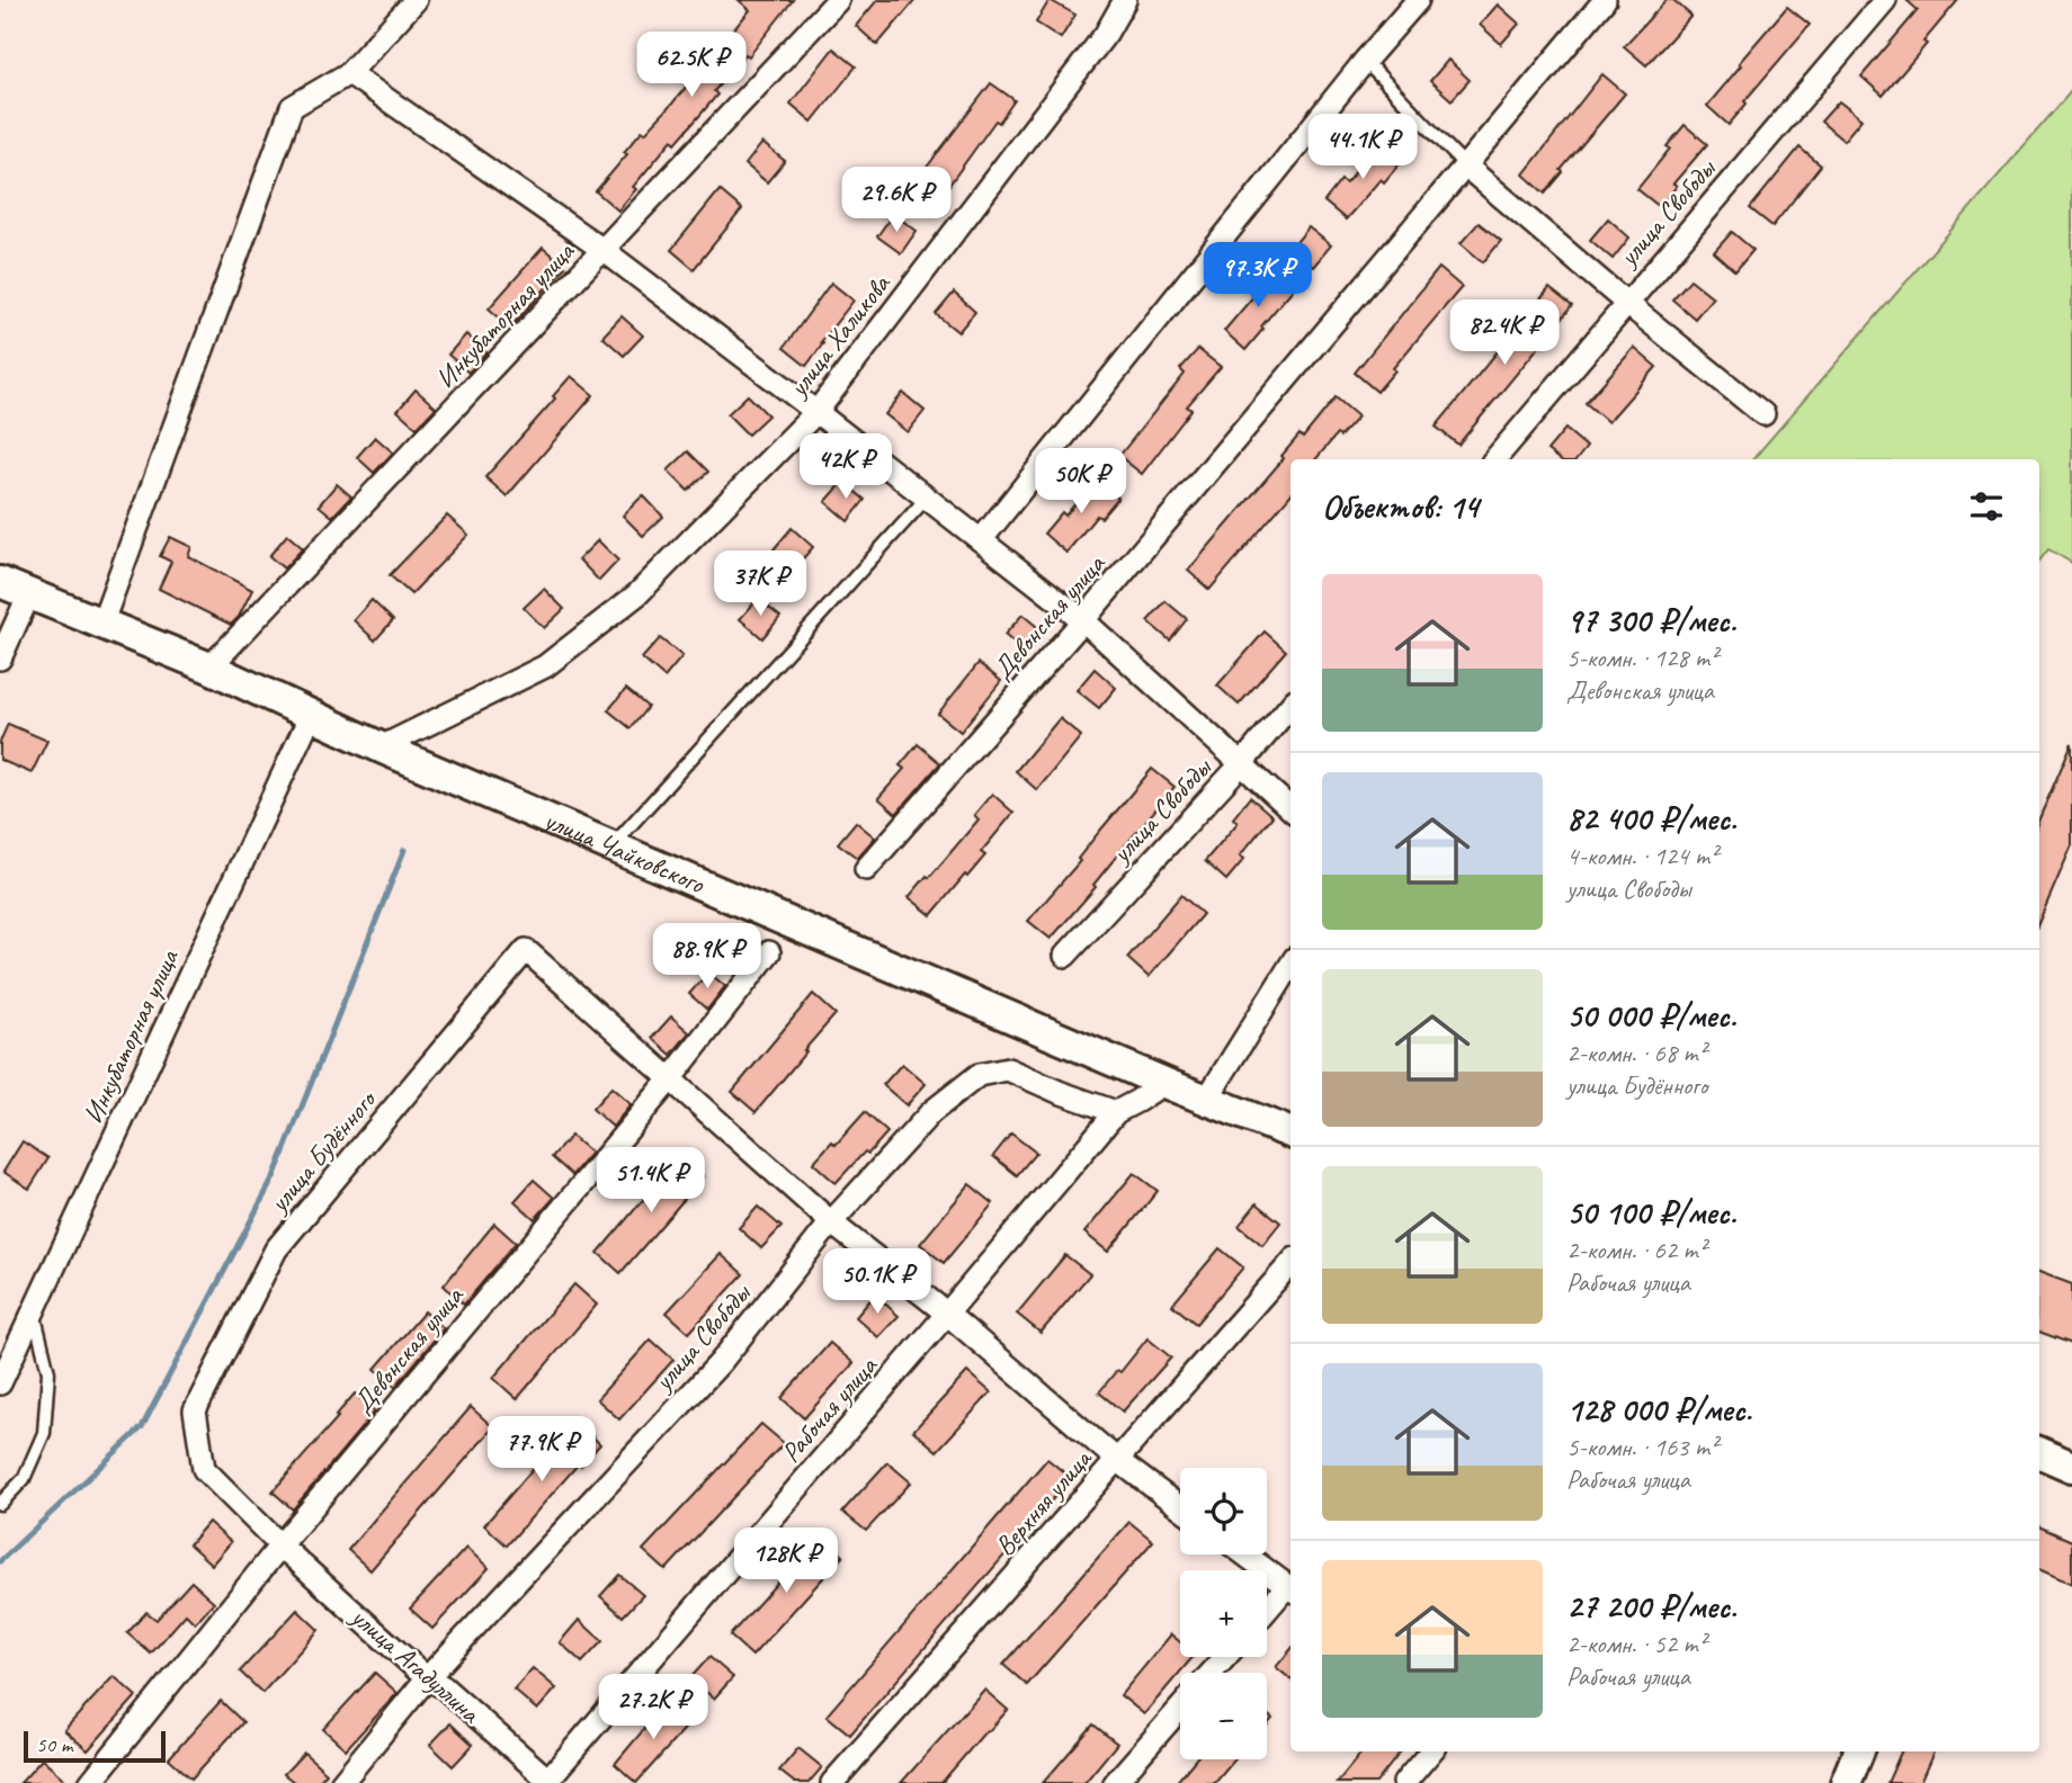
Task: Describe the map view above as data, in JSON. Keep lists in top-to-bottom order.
{
  "streets": {
    "main road": ["улица Чайковского"],
    "street": [
      "улица Свободы",
      "Инкубаторная улица",
      "улица Халикова",
      "Девонская улица",
      "улица Будённого",
      "Рабочая улица",
      "Верхняя улица",
      "улица Агадуллина"
    ]
  },
  "crossings": [
    ["улица Свободы", "Рабочая улица"],
    ["улица Свободы", "улица Агадуллина"],
    ["Инкубаторная улица", "улица Чайковского"],
    ["улица Халикова", "улица Чайковского"],
    ["Девонская улица", "улица Будённого"],
    ["Девонская улица", "улица Агадуллина"],
    ["улица Чайковского", "Рабочая улица"],
    ["улица Будённого", "улица Агадуллина"],
    ["Рабочая улица", "улица Агадуллина"]
  ],
  "scale_bar": "50 m",
  "page": {
    "price": [
      "62.5K ₽",
      "44.1K ₽",
      "29.6K ₽",
      "97.3K ₽",
      "82.4K ₽",
      "42K ₽",
      "50K ₽",
      "37K ₽",
      "88.9K ₽",
      "51.4K ₽",
      "50.1K ₽",
      "77.9K ₽",
      "128K ₽",
      "27.2K ₽"
    ],
    "heading": "Объектов: 14",
    "list": [
      {
        "name": "97 300 ₽/мес.",
        "note": "5-комн. · 128 m² · Девонская улица"
      },
      {
        "name": "82 400 ₽/мес.",
        "note": "4-комн. · 124 m² · улица Свободы"
      },
      {
        "name": "50 000 ₽/мес.",
        "note": "2-комн. · 68 m² · улица Будённого"
      },
      {
        "name": "50 100 ₽/мес.",
        "note": "2-комн. · 62 m² · Рабочая улица"
      },
      {
        "name": "128 000 ₽/мес.",
        "note": "5-комн. · 163 m² · Рабочая улица"
      },
      {
        "name": "27 200 ₽/мес.",
        "note": "2-комн. · 52 m² · Рабочая улица"
      }
    ],
    "map_buttons": ["+", "−"],
    "scale": "50 m"
  }
}
